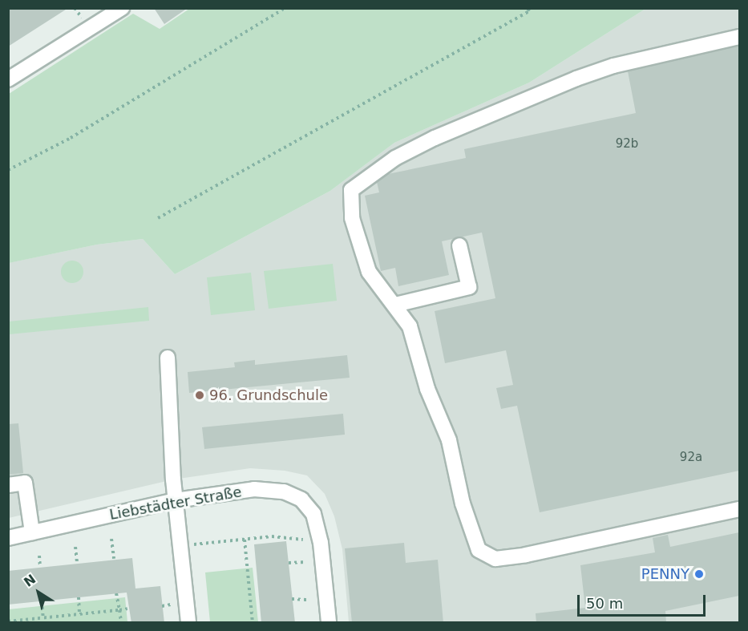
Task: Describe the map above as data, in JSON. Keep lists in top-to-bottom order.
{
  "streets": {
    "street": ["Liebstädter Straße"]
  },
  "places": ["96. Grundschule", "PENNY"],
  "house_numbers": ["92b", "92a"],
  "scale_bar": "50 m",
  "north": "top left"
}
